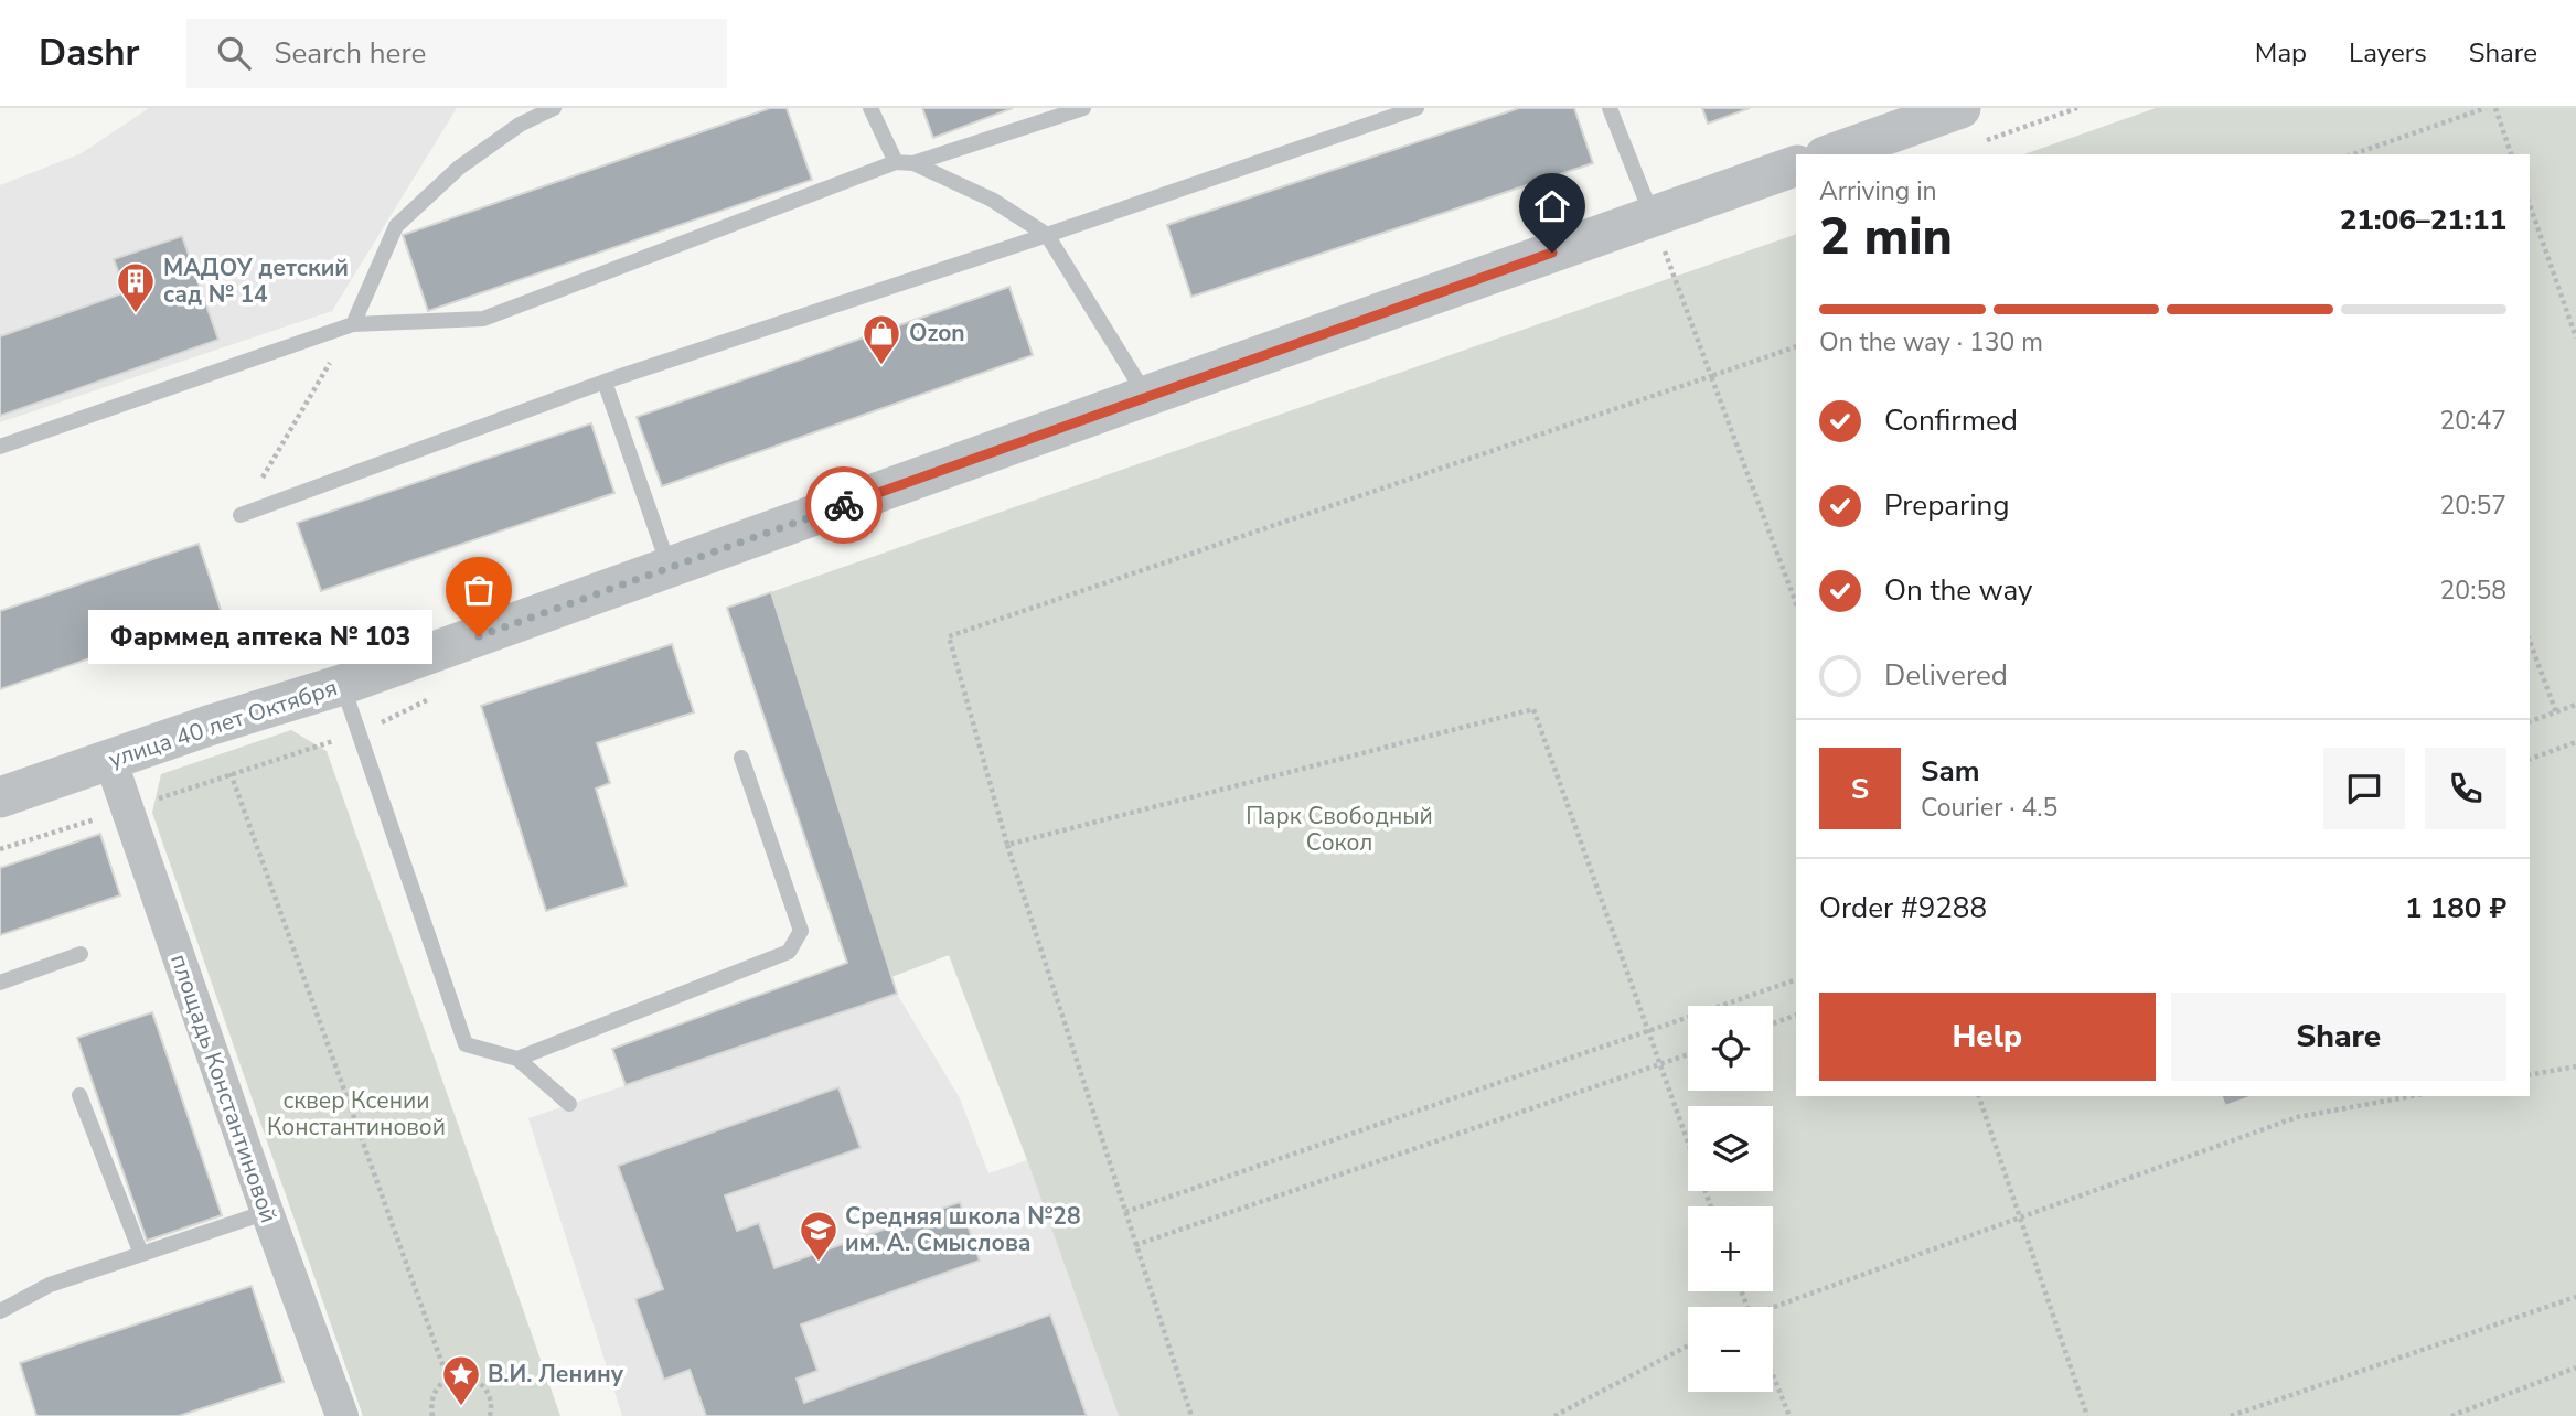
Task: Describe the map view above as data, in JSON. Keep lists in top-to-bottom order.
{
  "streets": {
    "street": ["улица 40 лет Октября", "площадь Константиновой"]
  },
  "crossings": [
    ["улица 40 лет Октября", "площадь Константиновой"]
  ],
  "parks": ["Парк Свободный Сокол", "сквер Ксении Константиновой"],
  "places": {
    "building": ["МАДОУ детский сад № 14"],
    "shop": ["Ozon"],
    "other": ["Фарммед аптека № 103"],
    "school or university": ["Средняя школа №28 им. А. Смыслова"],
    "place": ["В.И. Ленину"]
  },
  "page": {
    "header": "Dashr",
    "search": "Search here",
    "nav": ["Map", "Layers", "Share"],
    "heading": ["2 min", "Arriving in", "21:06–21:11"],
    "panel": [
      "Sam",
      "Courier · 4.5",
      "Order #9288",
      "1 180 ₽"
    ],
    "bar": "On the way · 130 m",
    "list": [
      ["Confirmed", "20:47"],
      ["Preparing", "20:57"],
      ["On the way", "20:58"],
      "Delivered"
    ],
    "bubble": "Фарммед аптека № 103",
    "round": "S",
    "buttons": ["Help", "Share"],
    "map_buttons": ["+", "−"]
  }
}
